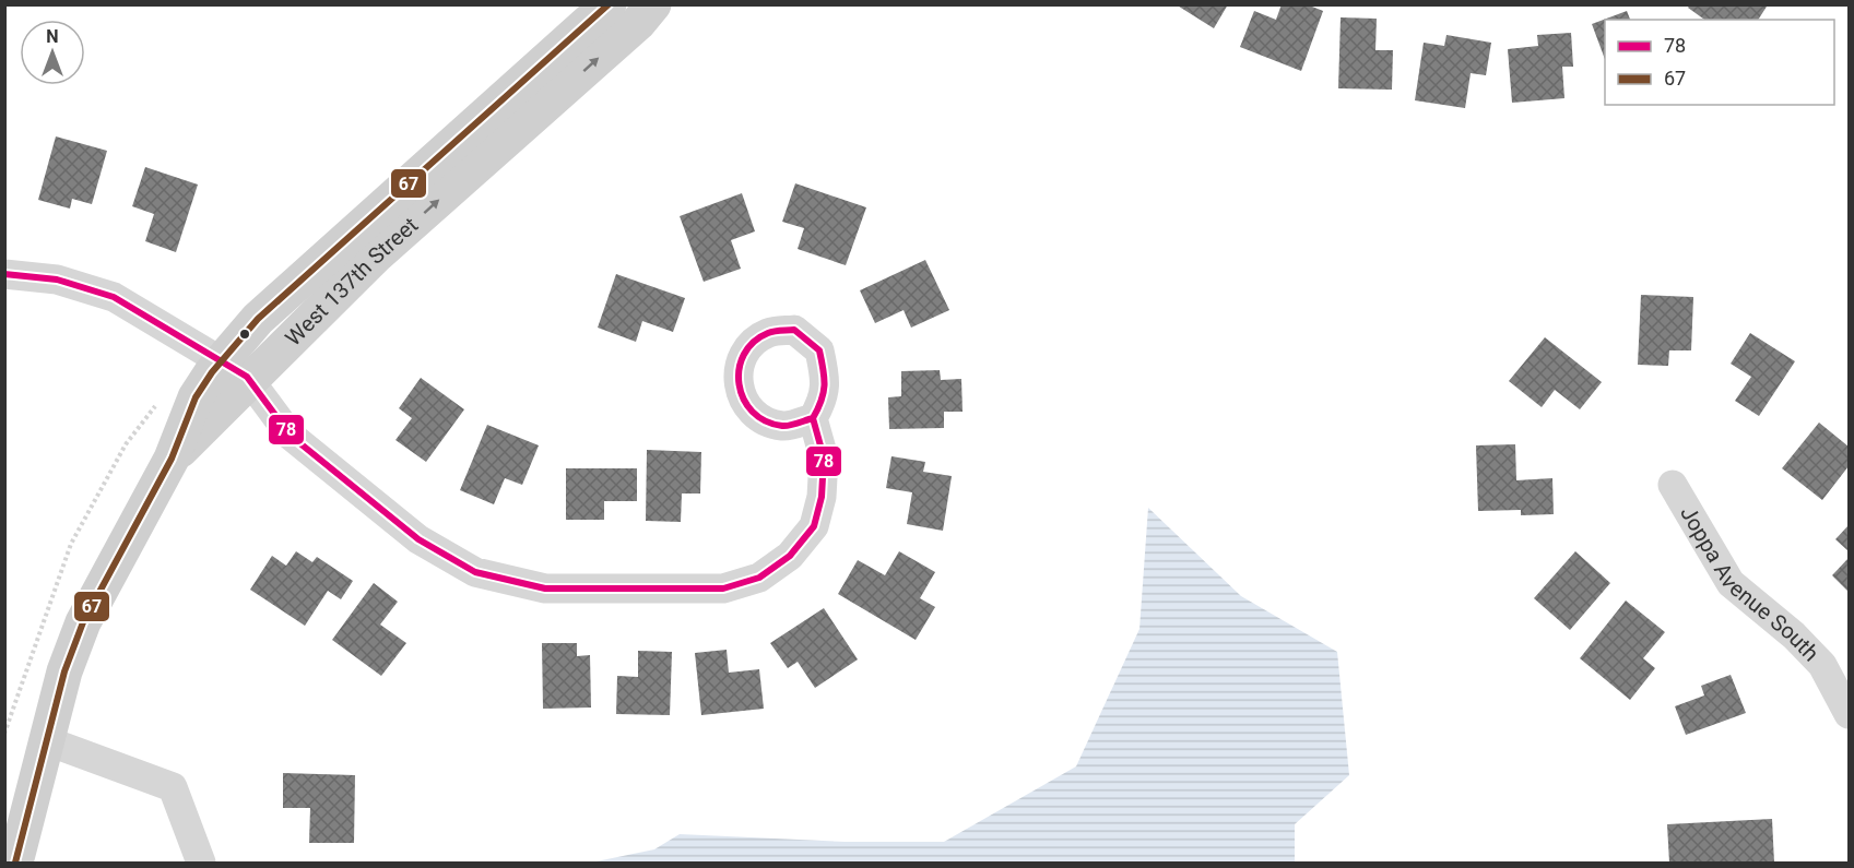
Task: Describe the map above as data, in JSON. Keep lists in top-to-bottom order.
{
  "streets": {
    "main road": ["West 137th Street"],
    "street": ["Joppa Avenue South"]
  },
  "lines": ["transit line 67", "transit line 78"],
  "legend": ["78", "67"],
  "north": "top"
}
